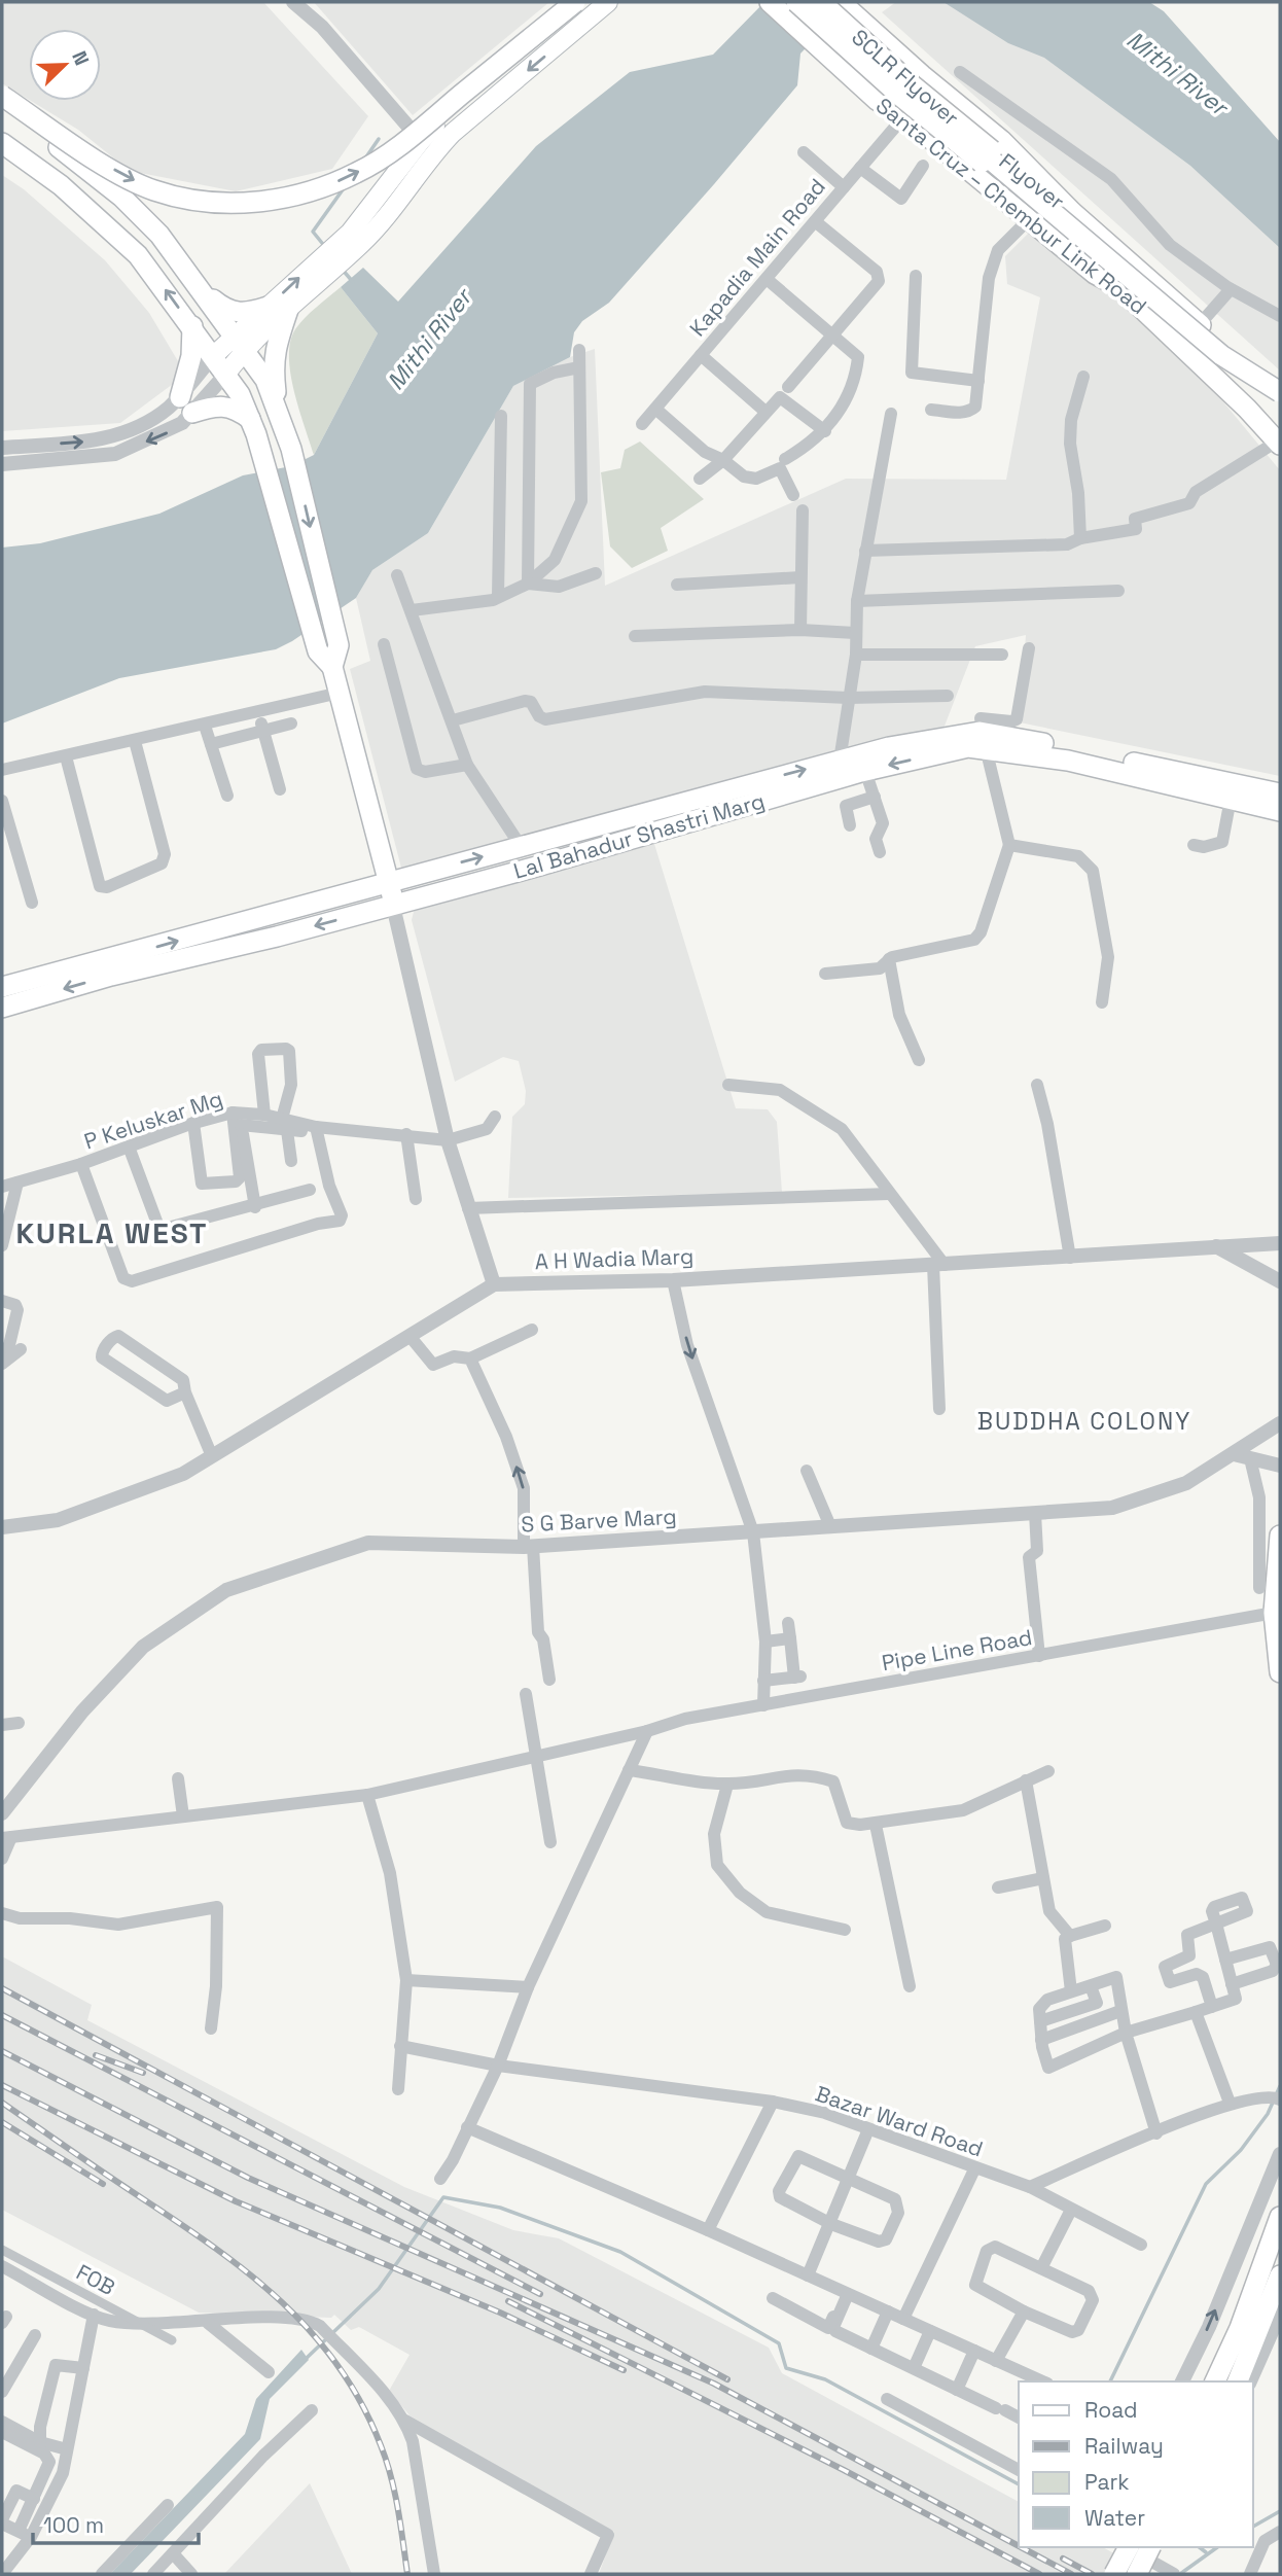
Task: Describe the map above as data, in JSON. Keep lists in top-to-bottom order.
{
  "streets": {
    "main road": [
      "SCLR Flyover",
      "Flyover",
      "Santa Cruz – Chembur Link Road",
      "Lal Bahadur Shastri Marg"
    ],
    "street": [
      "Kapadia Main Road",
      "P Keluskar Mg",
      "A H Wadia Marg",
      "S G Barve Marg",
      "Pipe Line Road",
      "Bazar Ward Road",
      "FOB"
    ]
  },
  "crossings": [
    ["SCLR Flyover", "Flyover"],
    ["Flyover", "Santa Cruz – Chembur Link Road"],
    ["Santa Cruz – Chembur Link Road", "Kapadia Main Road"]
  ],
  "districts": ["KURLA WEST", "BUDDHA COLONY"],
  "water": ["Mithi River"],
  "legend": [
    "Road",
    "Railway",
    "Park",
    "Water"
  ],
  "scale_bar": "100 m",
  "north": "top right"
}
